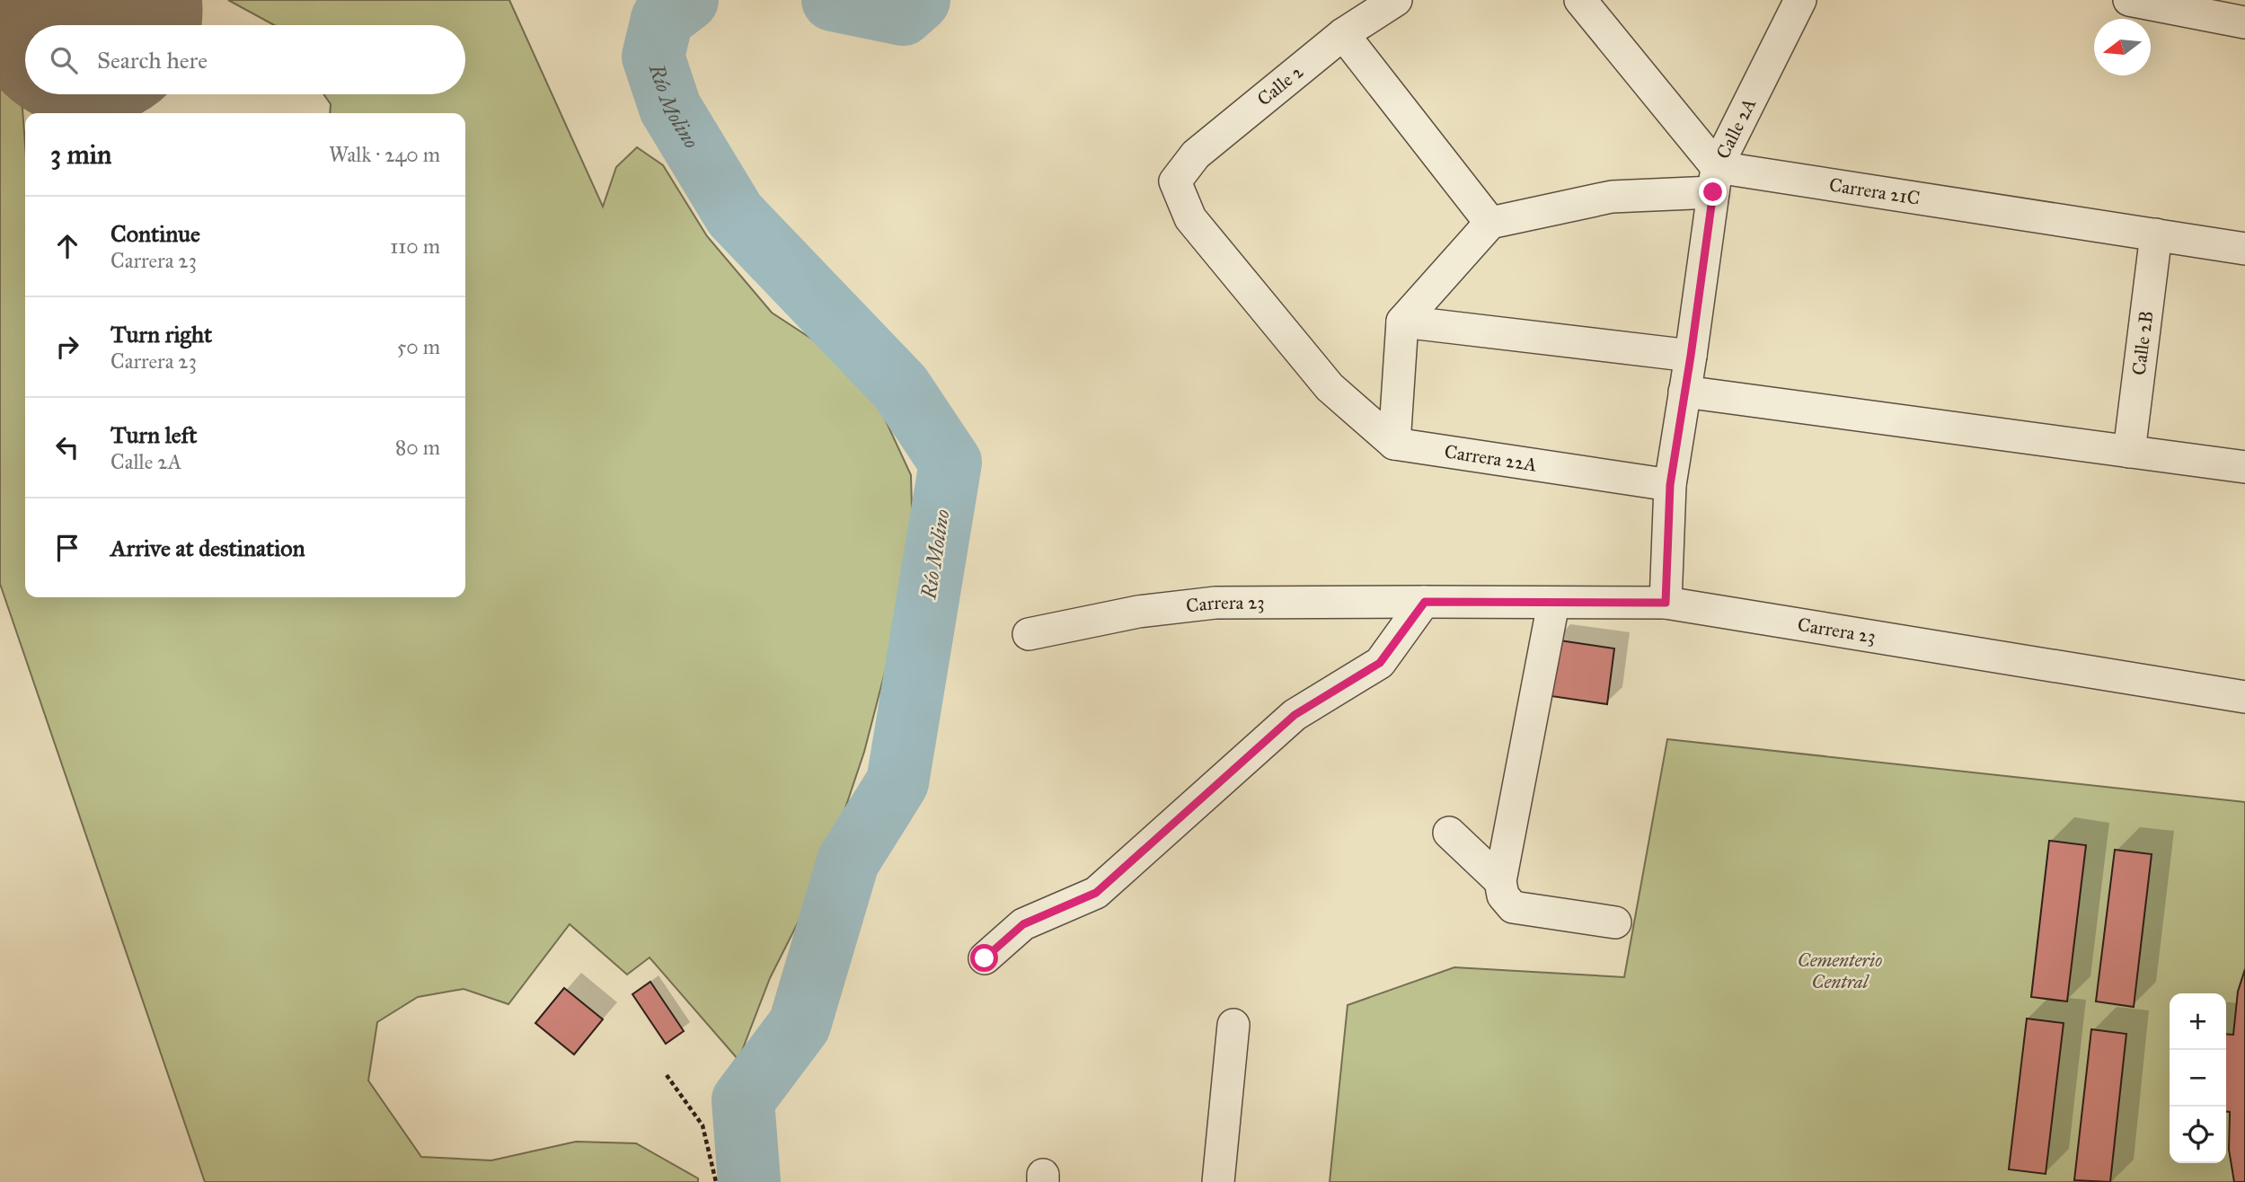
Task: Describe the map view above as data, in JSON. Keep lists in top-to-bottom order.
{
  "streets": {
    "street": [
      "Calle 2",
      "Calle 2A",
      "Carrera 21C",
      "Calle 2B",
      "Carrera 22A",
      "Carrera 23"
    ]
  },
  "crossings": [
    ["Calle 2", "Carrera 22A"],
    ["Calle 2A", "Carrera 21C"],
    ["Calle 2A", "Carrera 22A"],
    ["Calle 2A", "Carrera 23"],
    ["Carrera 21C", "Calle 2B"]
  ],
  "water": ["Río Molino"],
  "parks": ["Cementerio Central"],
  "north": "left",
  "page": {
    "search": "Search here",
    "heading": ["3 min", "Walk · 240 m"],
    "list": [
      ["Continue", "Carrera 23", "110 m"],
      ["Turn right", "Carrera 23", "50 m"],
      ["Turn left", "Calle 2A", "80 m"],
      "Arrive at destination"
    ],
    "map_buttons": ["+", "−"]
  }
}
